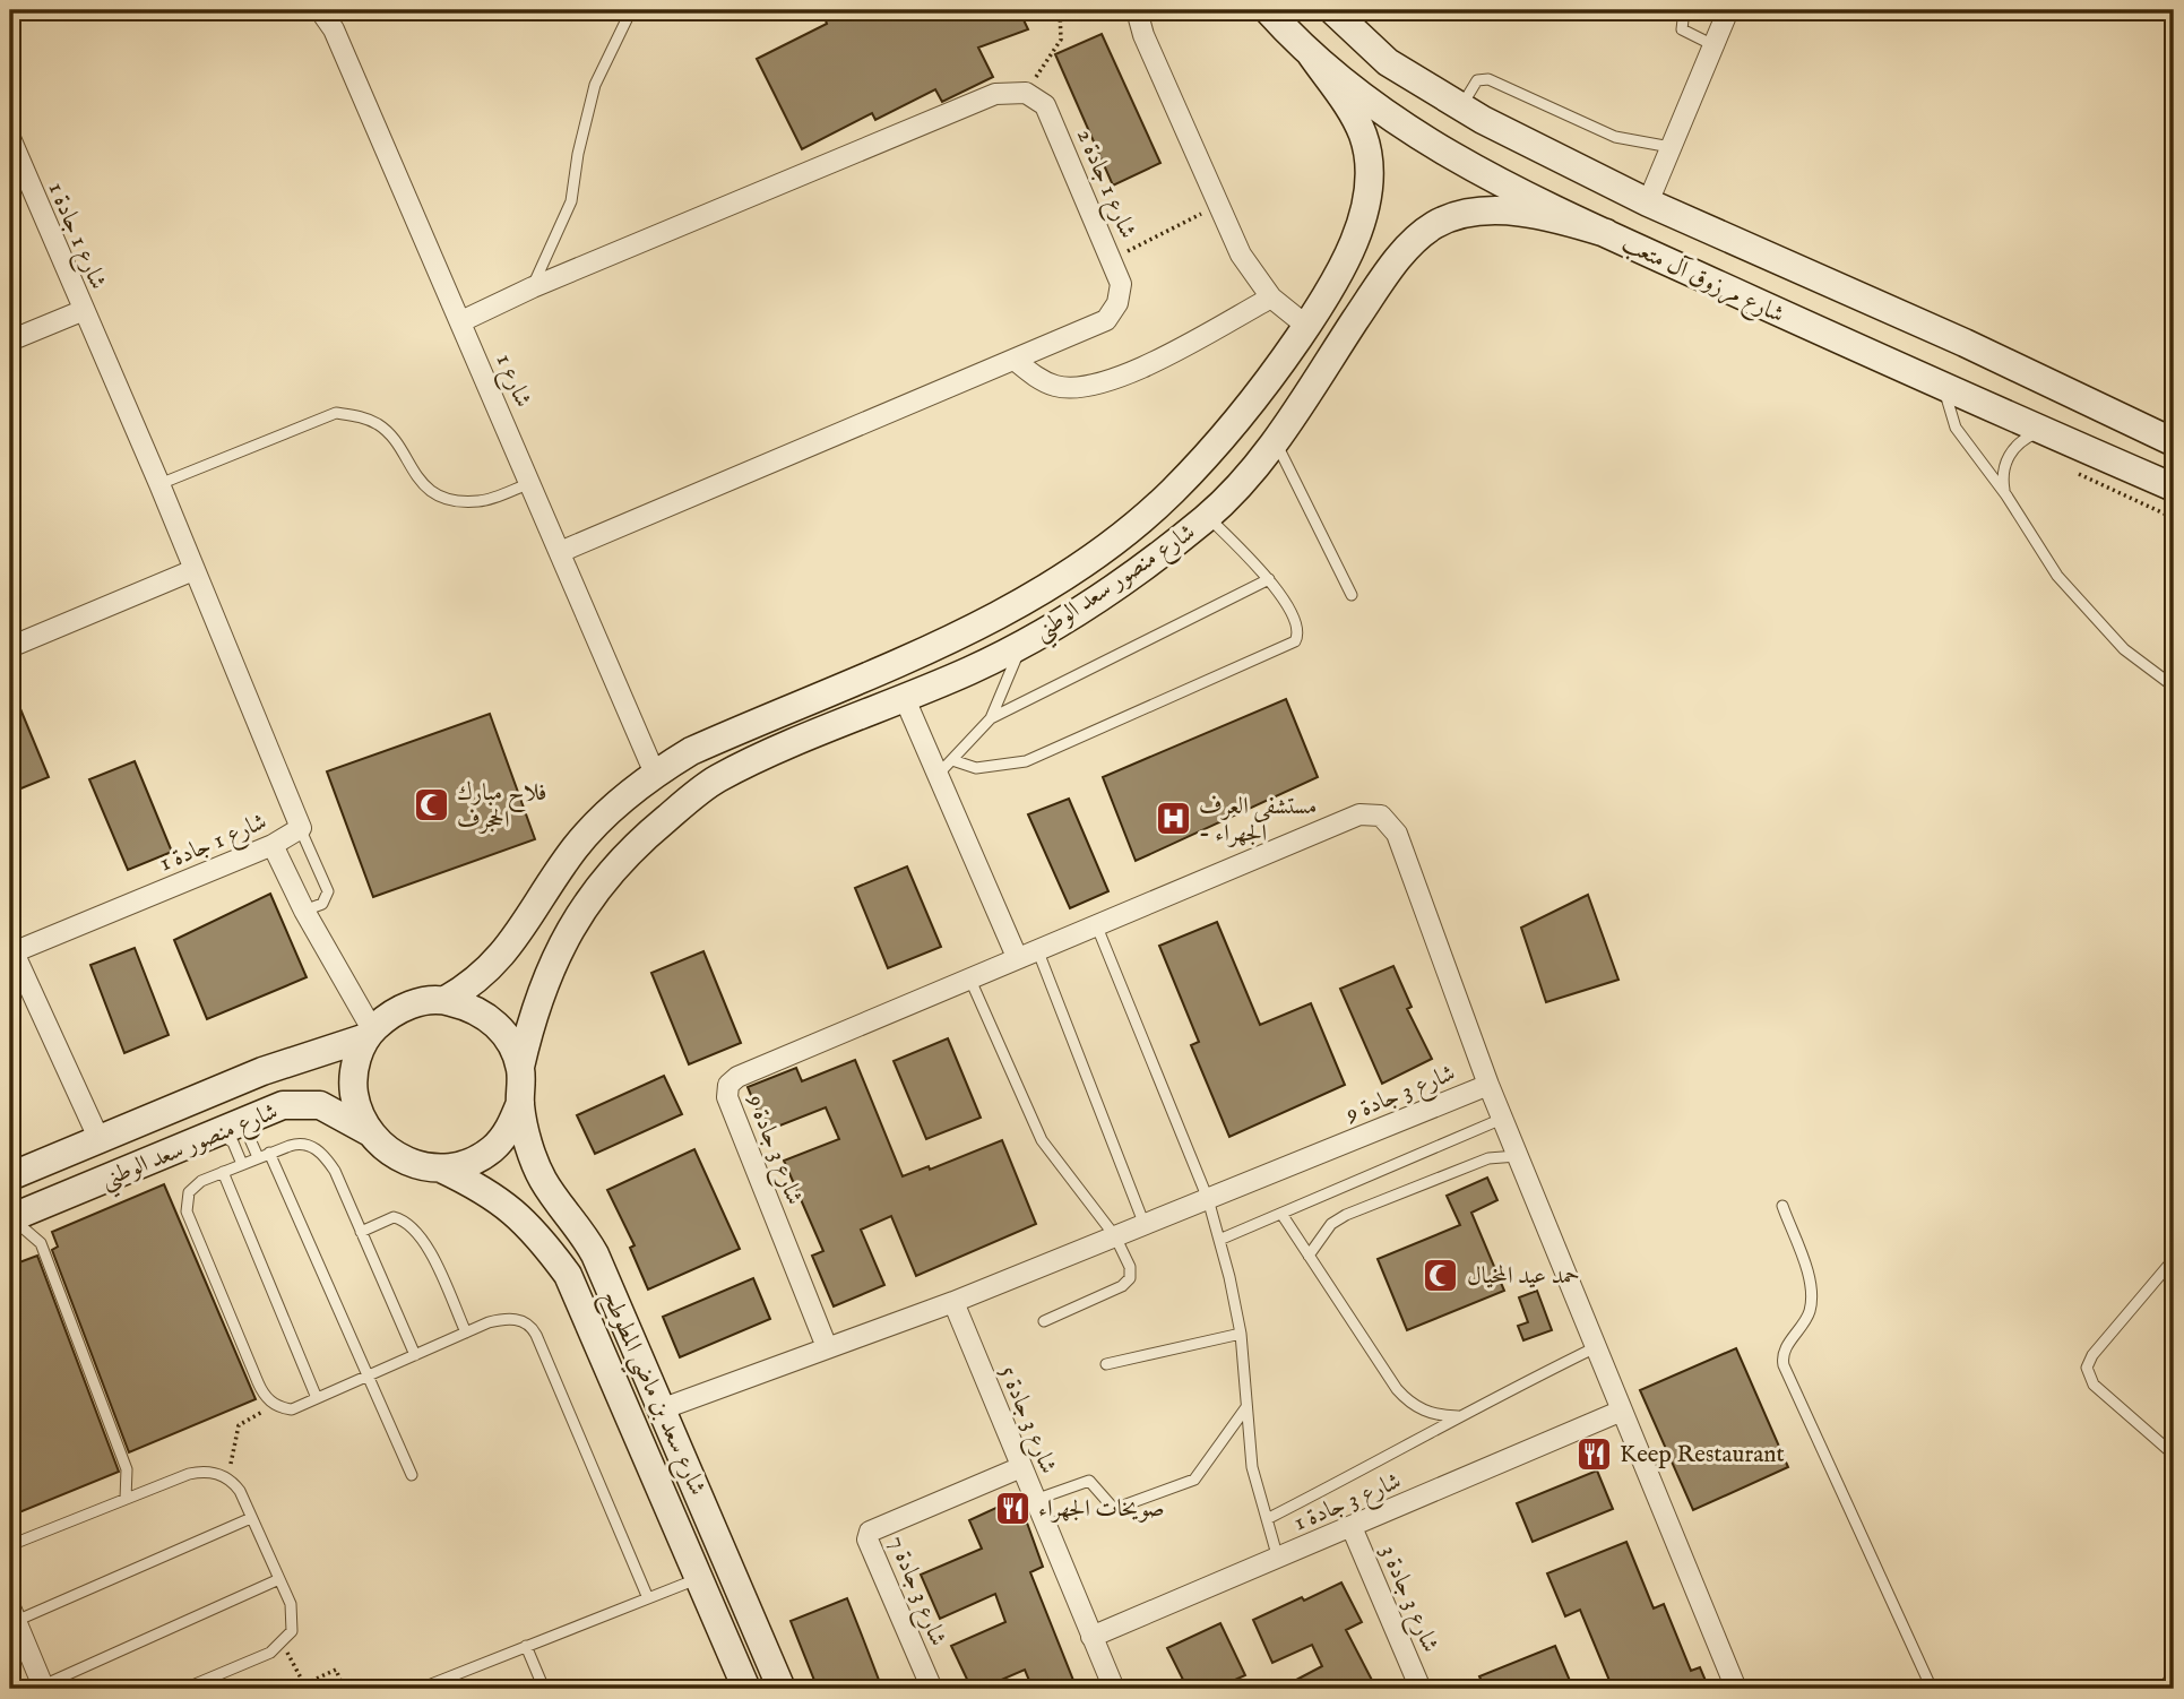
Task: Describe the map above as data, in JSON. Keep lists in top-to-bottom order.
{
  "streets": {
    "street": [
      "شارع 1 جادة 2",
      "شارع 1 جادة 1",
      "شارع مرزوق آل متعب",
      "شارع 1",
      "شارع منصور سعد الوطني",
      "شارع 3 جادة 9",
      "شارع سعد بن ماضي المطوطح",
      "شارع 3 جادة 5",
      "شارع 3 جادة 1",
      "شارع 3 جادة 7",
      "شارع 3 جادة 3"
    ]
  },
  "crossings": [
    ["شارع 1 جادة 2", "شارع 1"],
    ["شارع 1 جادة 1", "شارع منصور سعد الوطني"],
    ["شارع مرزوق آل متعب", "شارع منصور سعد الوطني"],
    ["شارع 1", "شارع منصور سعد الوطني"],
    ["شارع منصور سعد الوطني", "شارع سعد بن ماضي المطوطح"],
    ["شارع 3 جادة 9", "شارع سعد بن ماضي المطوطح"],
    ["شارع 3 جادة 9", "شارع 3 جادة 5"],
    ["شارع 3 جادة 5", "شارع 3 جادة 1"],
    ["شارع 3 جادة 5", "شارع 3 جادة 7"],
    ["شارع 3 جادة 1", "شارع 3 جادة 3"]
  ],
  "places": {
    "mosque": ["فلاح مبارك الحجرف", "حمد عيد المخيال"],
    "hospital": ["مستشفى العرف - الجهراء"],
    "restaurant": ["Keep Restaurant", "صويخات الجهراء"]
  }
}
